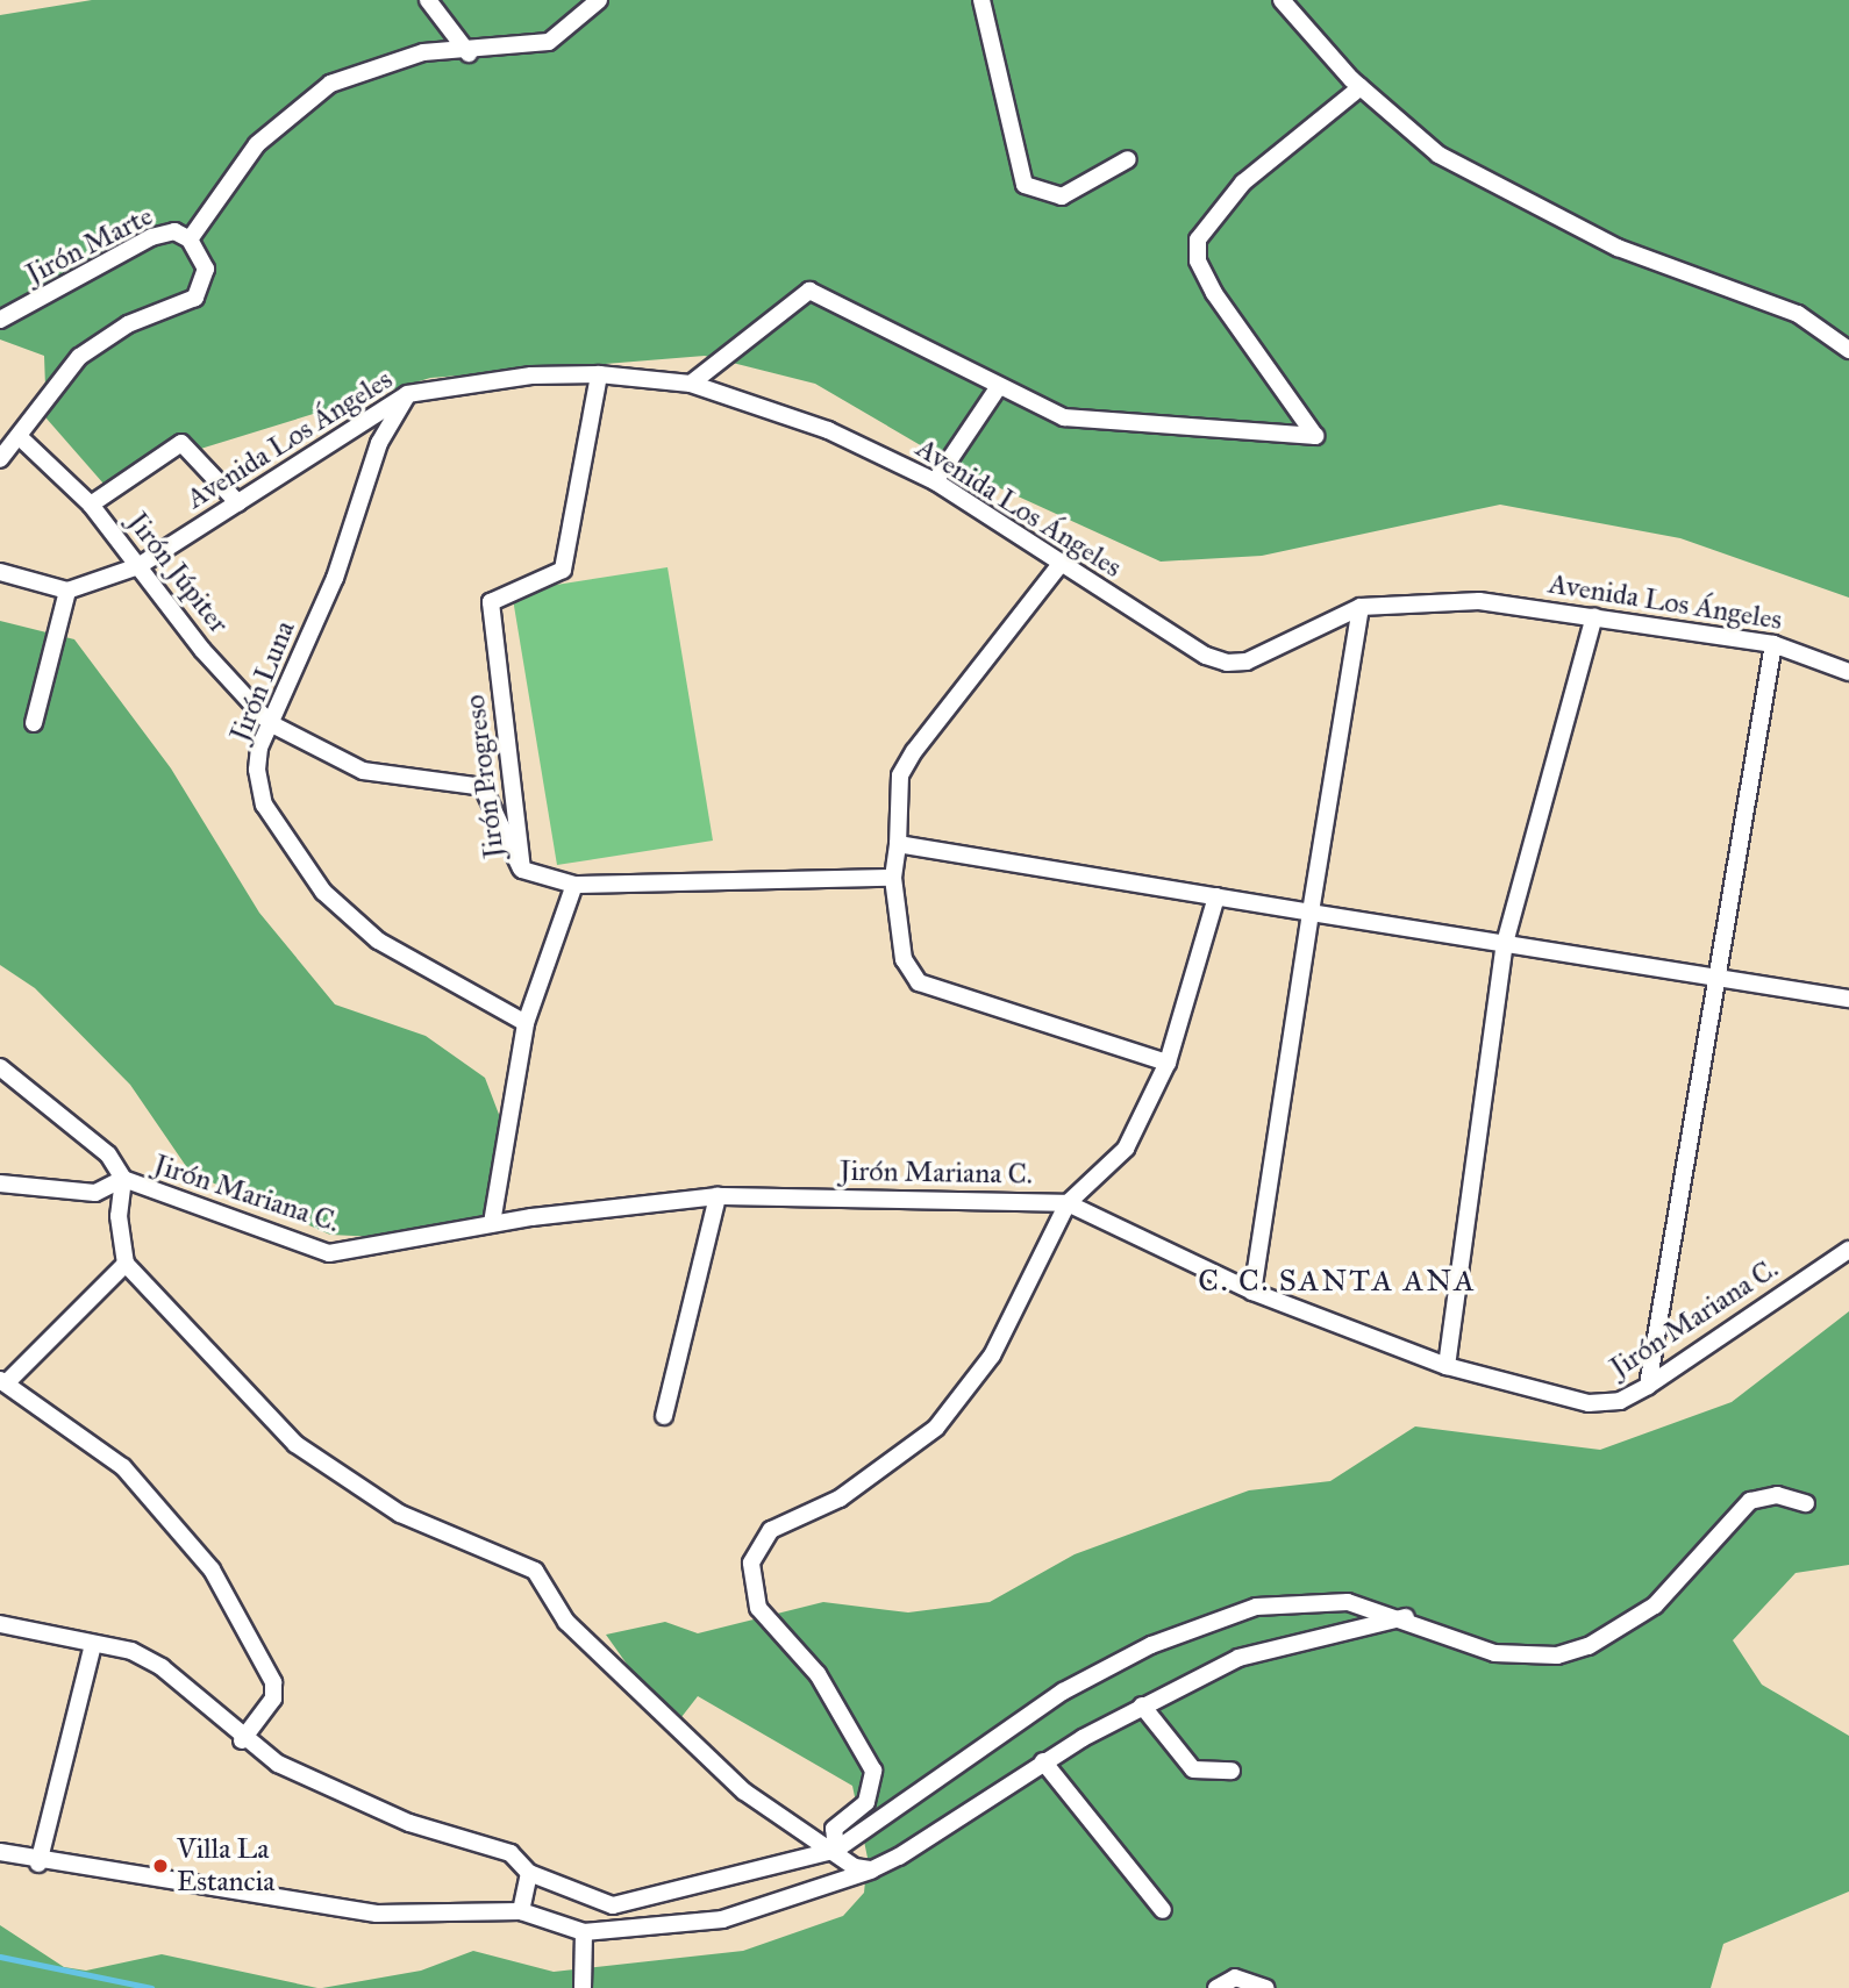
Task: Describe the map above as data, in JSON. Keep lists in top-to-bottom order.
{
  "streets": {
    "street": [
      "Jirón Marte",
      "Avenida Los Ángeles",
      "Jirón Júpiter",
      "Jirón Luna",
      "Jirón Progreso",
      "Jirón Mariana C."
    ]
  },
  "crossings": [
    ["Avenida Los Ángeles", "Jirón Júpiter"],
    ["Avenida Los Ángeles", "Jirón Luna"],
    ["Avenida Los Ángeles", "Jirón Progreso"],
    ["Jirón Júpiter", "Jirón Luna"],
    ["Jirón Júpiter", "Jirón Progreso"]
  ],
  "districts": ["C. C. SANTA ANA"],
  "places": ["Villa La Estancia"]
}
